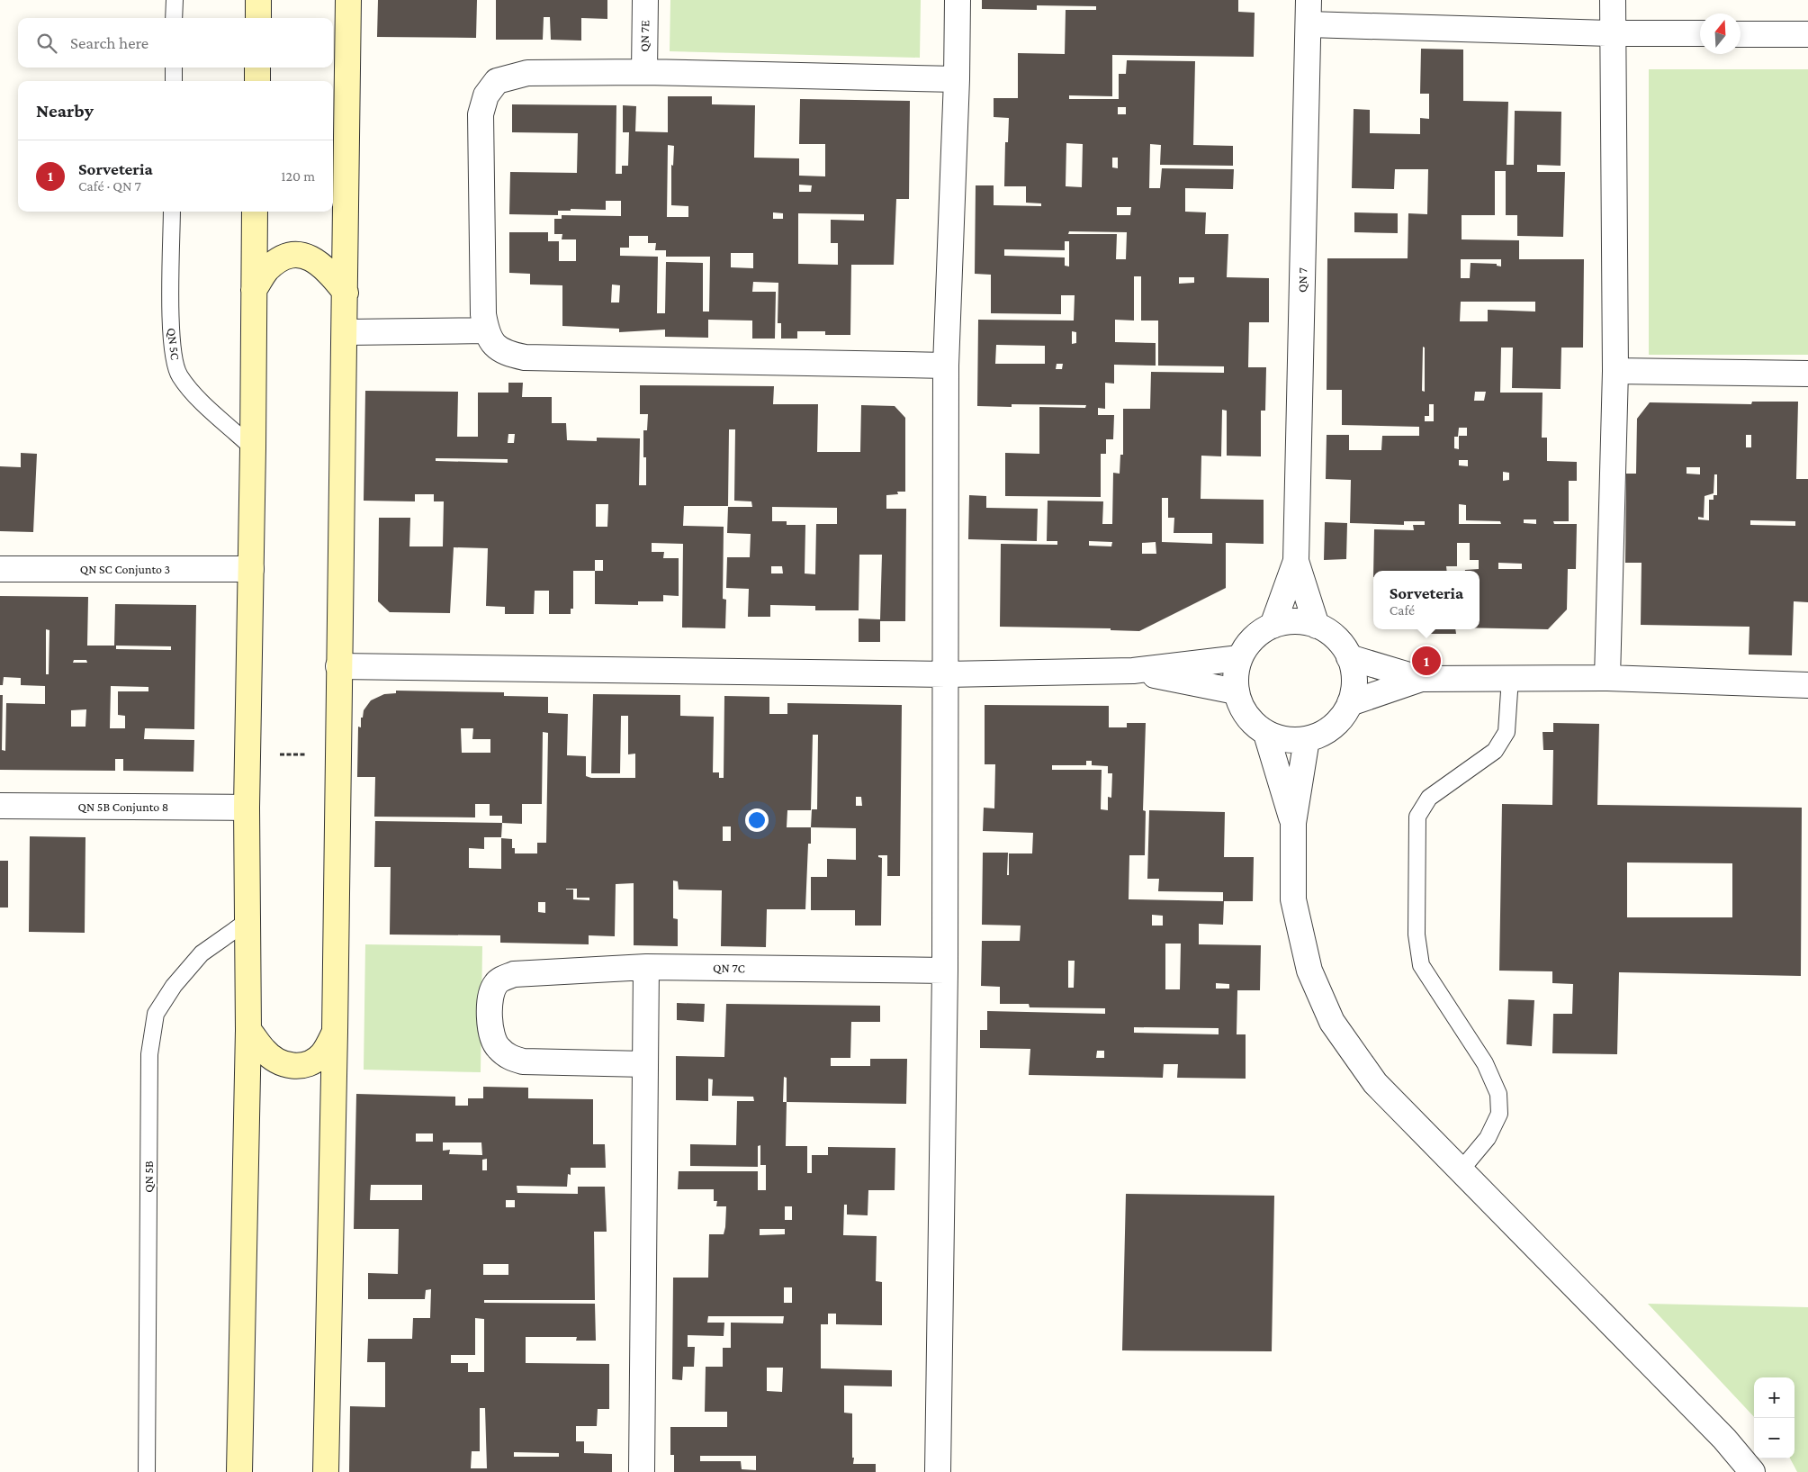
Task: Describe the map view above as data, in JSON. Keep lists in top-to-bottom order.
{
  "streets": {
    "street": [
      "QN 7E",
      "QN 7",
      "QN SC Conjunto 3",
      "QN 5B Conjunto 8",
      "QN 7C"
    ],
    "lane": ["QN 5C", "QN 5B"]
  },
  "north": "top",
  "page": {
    "search": "Search here",
    "heading": "Nearby",
    "list": [
      {
        "mark": "1",
        "name": "Sorveteria",
        "note": "Café · QN 7",
        "value": "120 m"
      }
    ],
    "popup": ["Sorveteria", "Café"],
    "pins": "1",
    "map_buttons": ["+", "−"]
  }
}
